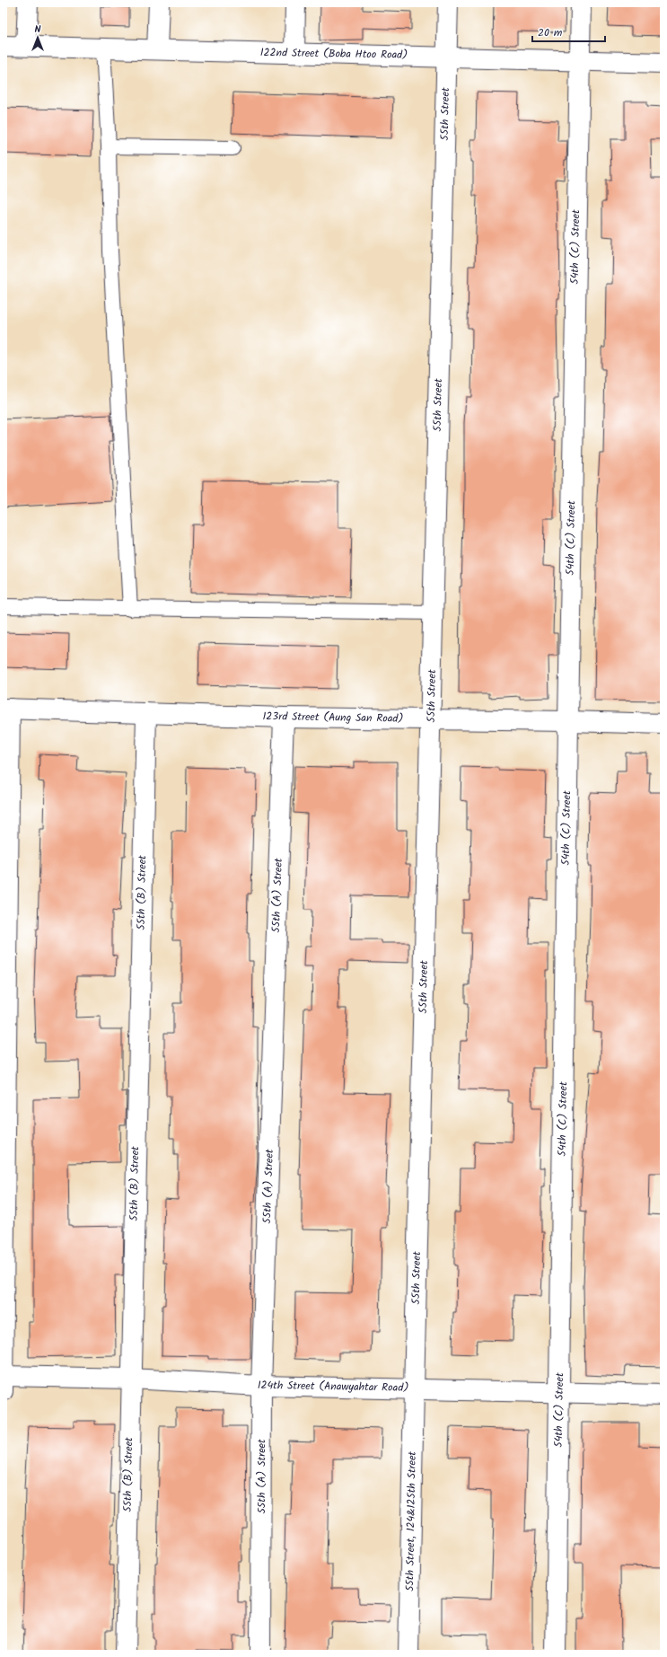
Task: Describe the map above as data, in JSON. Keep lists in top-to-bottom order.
{
  "streets": {
    "street": [
      "122nd Street (Boba Htoo Road)",
      "55th Street",
      "54th (C) Street",
      "123rd Street (Aung San Road)",
      "55th (B) Street",
      "55th (A) Street",
      "124th Street (Anawyahtar Road)",
      "55th Street, 124&125th Street"
    ]
  },
  "crossings": [
    ["122nd Street (Boba Htoo Road)", "55th Street"],
    ["122nd Street (Boba Htoo Road)", "54th (C) Street"],
    ["55th Street", "123rd Street (Aung San Road)"],
    ["55th Street", "124th Street (Anawyahtar Road)"],
    ["55th Street", "55th Street, 124&125th Street"],
    ["54th (C) Street", "123rd Street (Aung San Road)"],
    ["54th (C) Street", "124th Street (Anawyahtar Road)"],
    ["123rd Street (Aung San Road)", "55th (B) Street"],
    ["123rd Street (Aung San Road)", "55th (A) Street"],
    ["55th (B) Street", "124th Street (Anawyahtar Road)"],
    ["55th (A) Street", "124th Street (Anawyahtar Road)"],
    ["124th Street (Anawyahtar Road)", "55th Street, 124&125th Street"]
  ],
  "scale_bar": "20 m",
  "north": "top"
}
